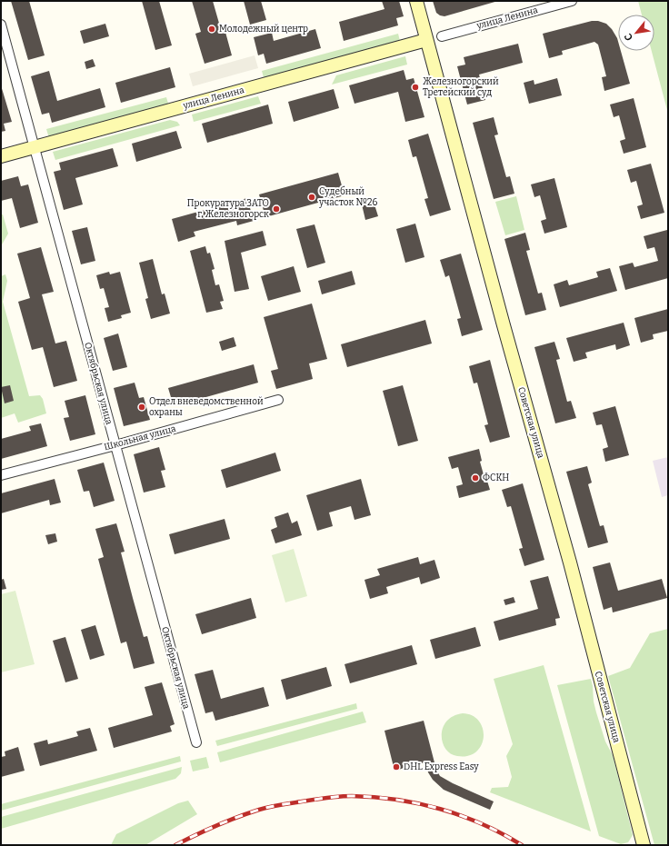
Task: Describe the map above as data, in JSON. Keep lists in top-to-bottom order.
{
  "streets": {
    "main road": ["улица Ленина", "Советская улица"],
    "street": ["Октябрьская улица", "Школьная улица"]
  },
  "crossings": [
    ["улица Ленина", "Октябрьская улица"],
    ["улица Ленина", "Советская улица"],
    ["Октябрьская улица", "Школьная улица"]
  ],
  "places": [
    "Молодежный центр",
    "Железногорский Третейский суд",
    "Судебный участок №26",
    "Прокуратура ЗАТО г. Железногорск",
    "Отдел вневедомственной охраны",
    "ФСКН",
    "DHL Express Easy"
  ],
  "north": "bottom left"
}
